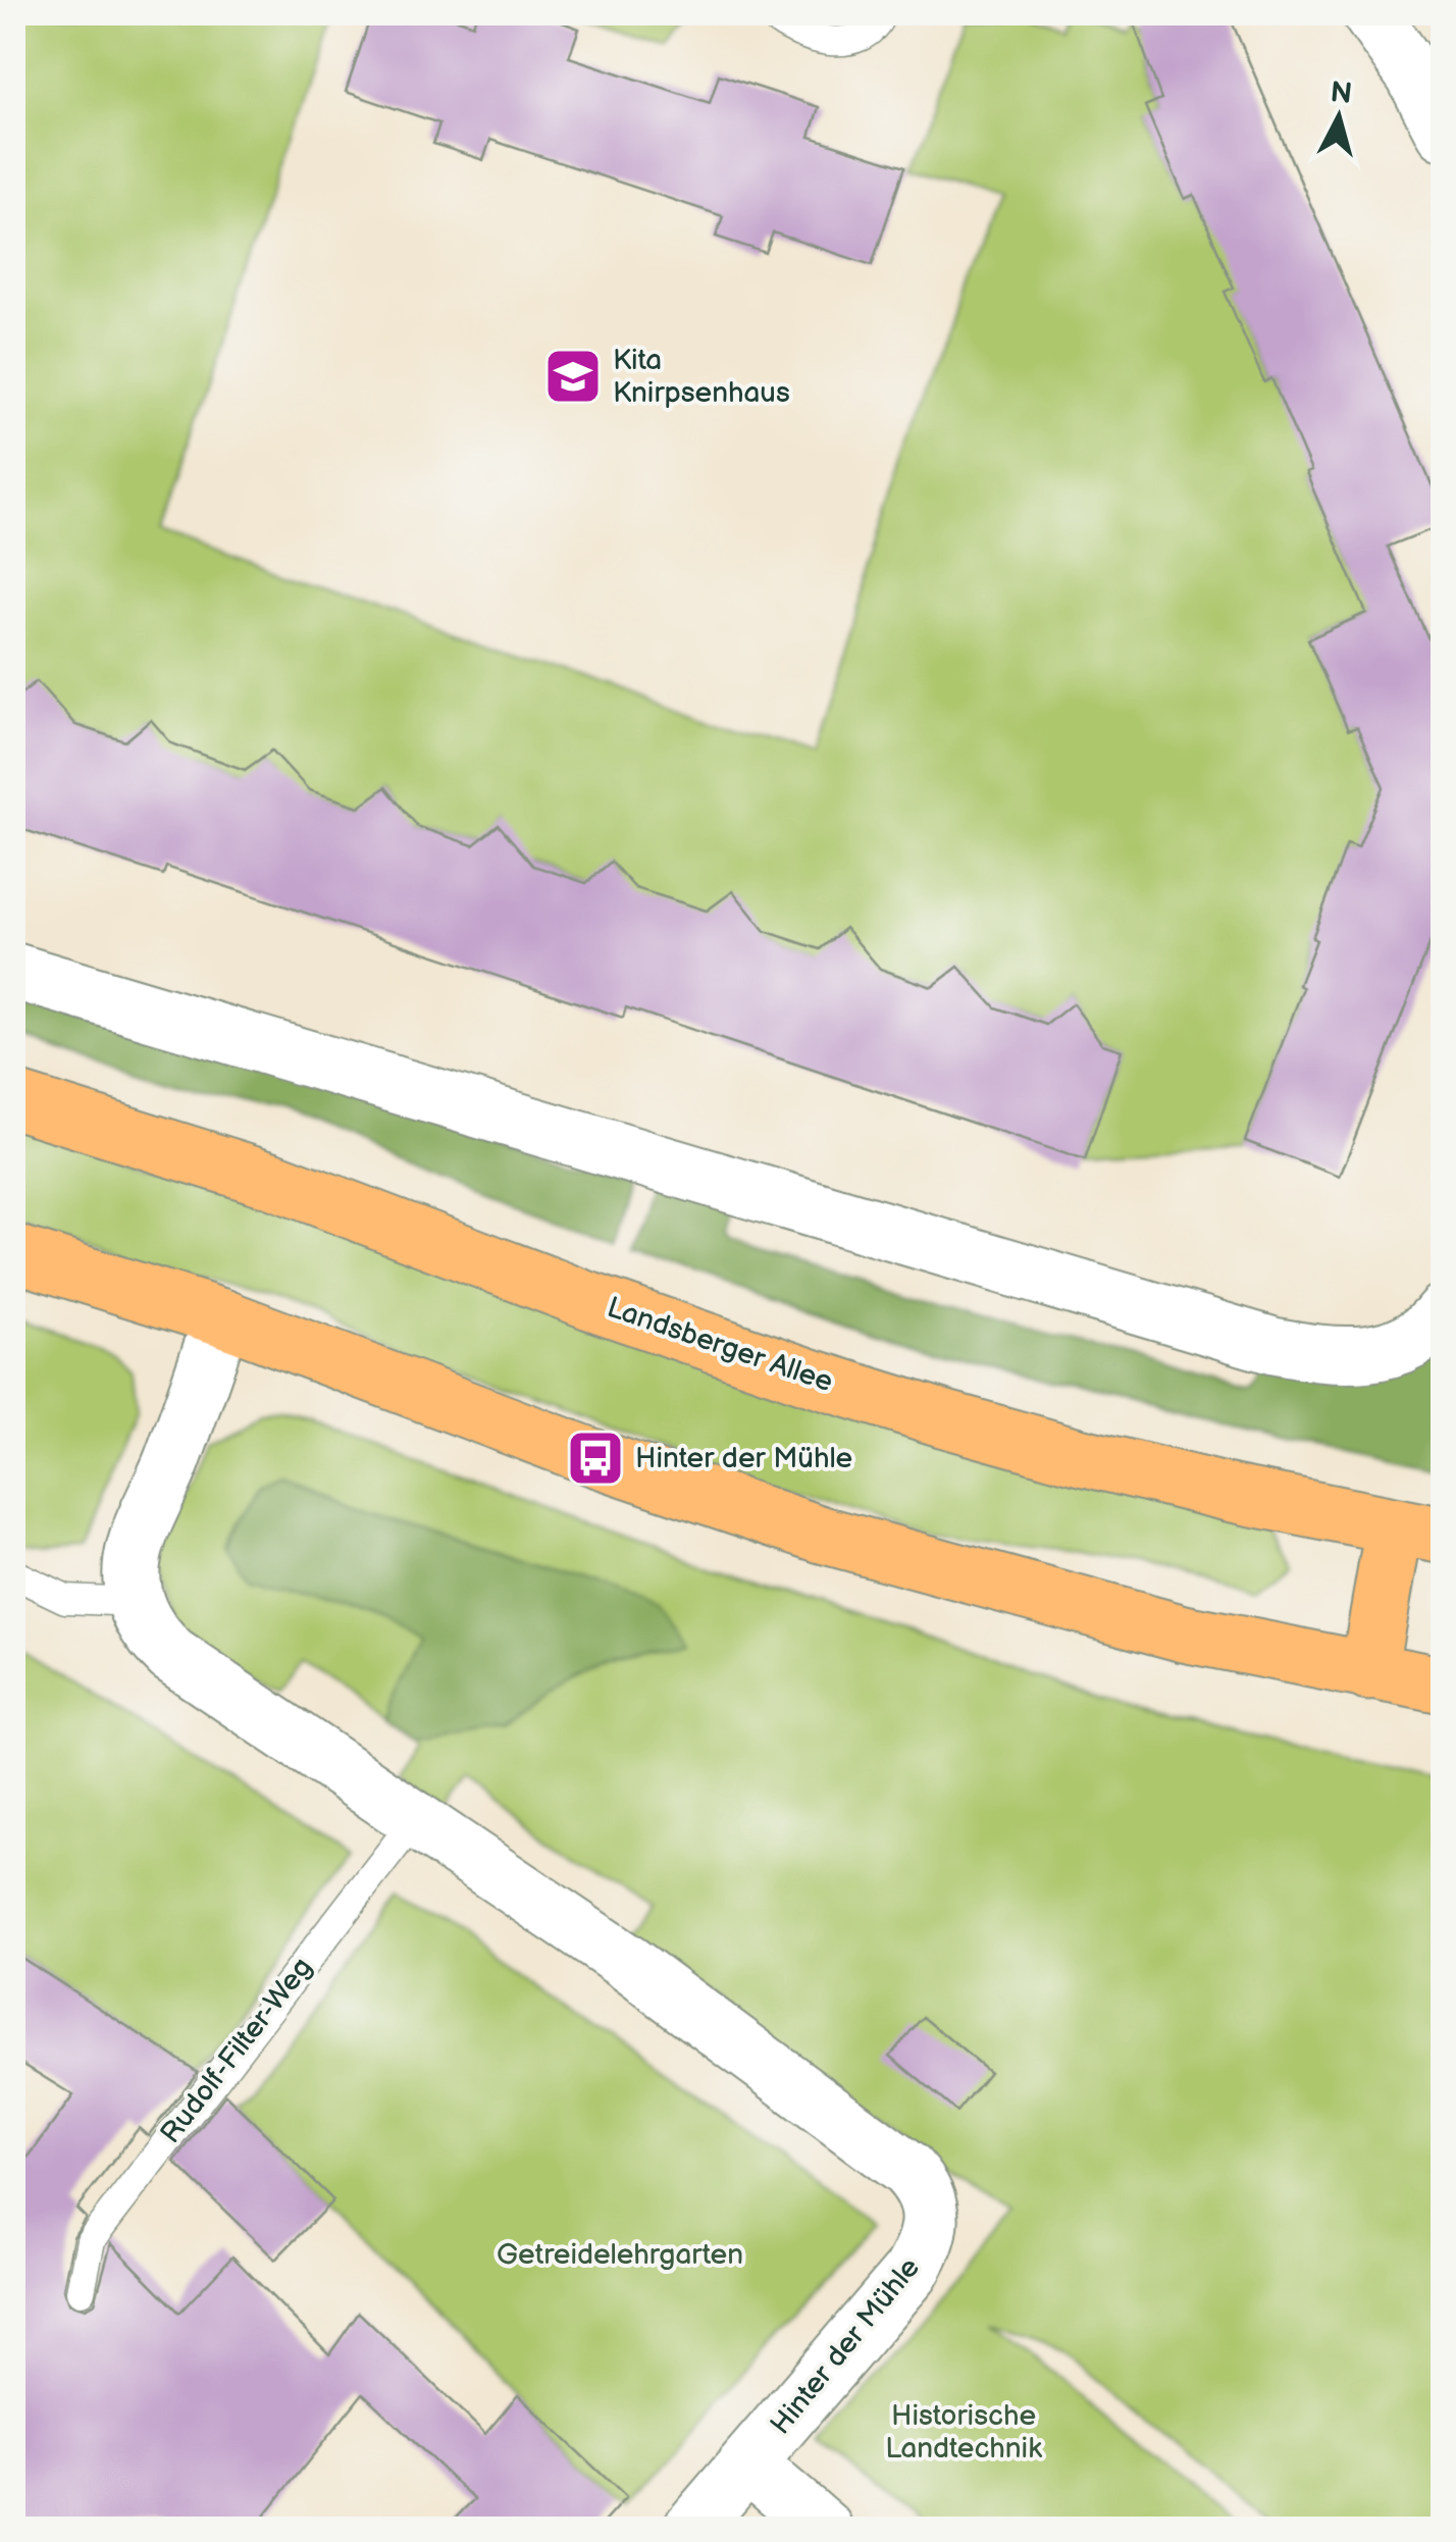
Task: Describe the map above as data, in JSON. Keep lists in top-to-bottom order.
{
  "streets": {
    "main road": ["Landsberger Allee"],
    "street": ["Hinter der Mühle"],
    "lane": ["Rudolf-Filter-Weg"]
  },
  "crossings": [
    ["Rudolf-Filter-Weg", "Hinter der Mühle"]
  ],
  "parks": ["Getreidelehrgarten", "Historische Landtechnik"],
  "places": {
    "school or university": ["Kita Knirpsenhaus"],
    "bus stop": ["Hinter der Mühle"]
  },
  "north": "top"
}
